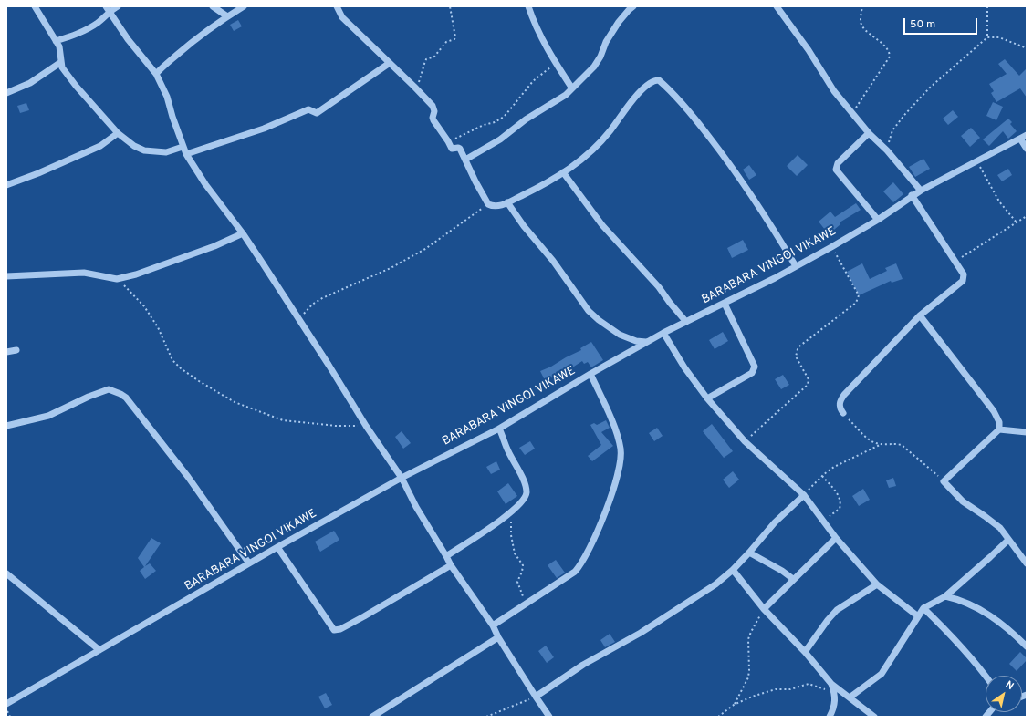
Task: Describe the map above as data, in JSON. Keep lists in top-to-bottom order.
{
  "streets": {
    "street": ["BARABARA VINGOI VIKAWE"]
  },
  "scale_bar": "50 m",
  "north": "top right"
}
